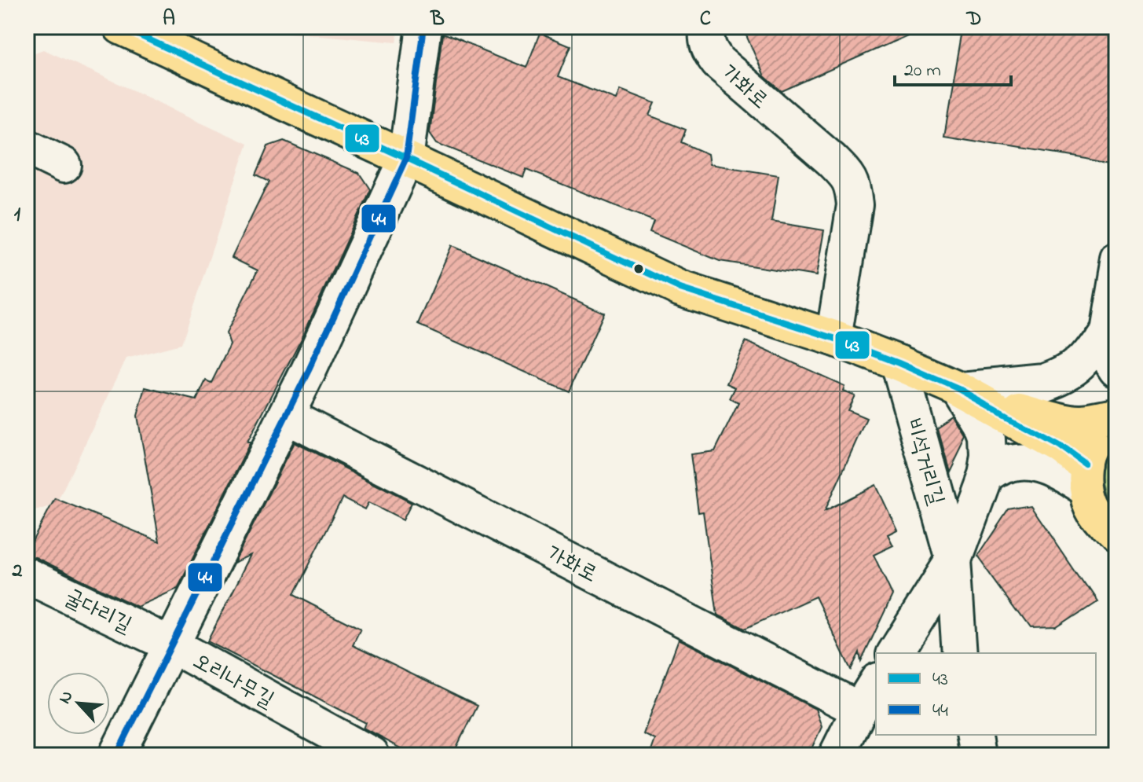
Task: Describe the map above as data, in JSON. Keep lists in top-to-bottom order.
{
  "streets": {
    "street": [
      "가화로",
      "비석거리길",
      "굴다리길",
      "오리나무길"
    ]
  },
  "crossings": [
    ["굴다리길", "오리나무길"]
  ],
  "lines": ["transit line 43", "transit line 44"],
  "legend": ["43", "44"],
  "scale_bar": "20 m",
  "north": "top left",
  "grid": {
    "columns": [
      "A",
      "B",
      "C",
      "D"
    ],
    "rows": ["1", "2"]
  }
}
